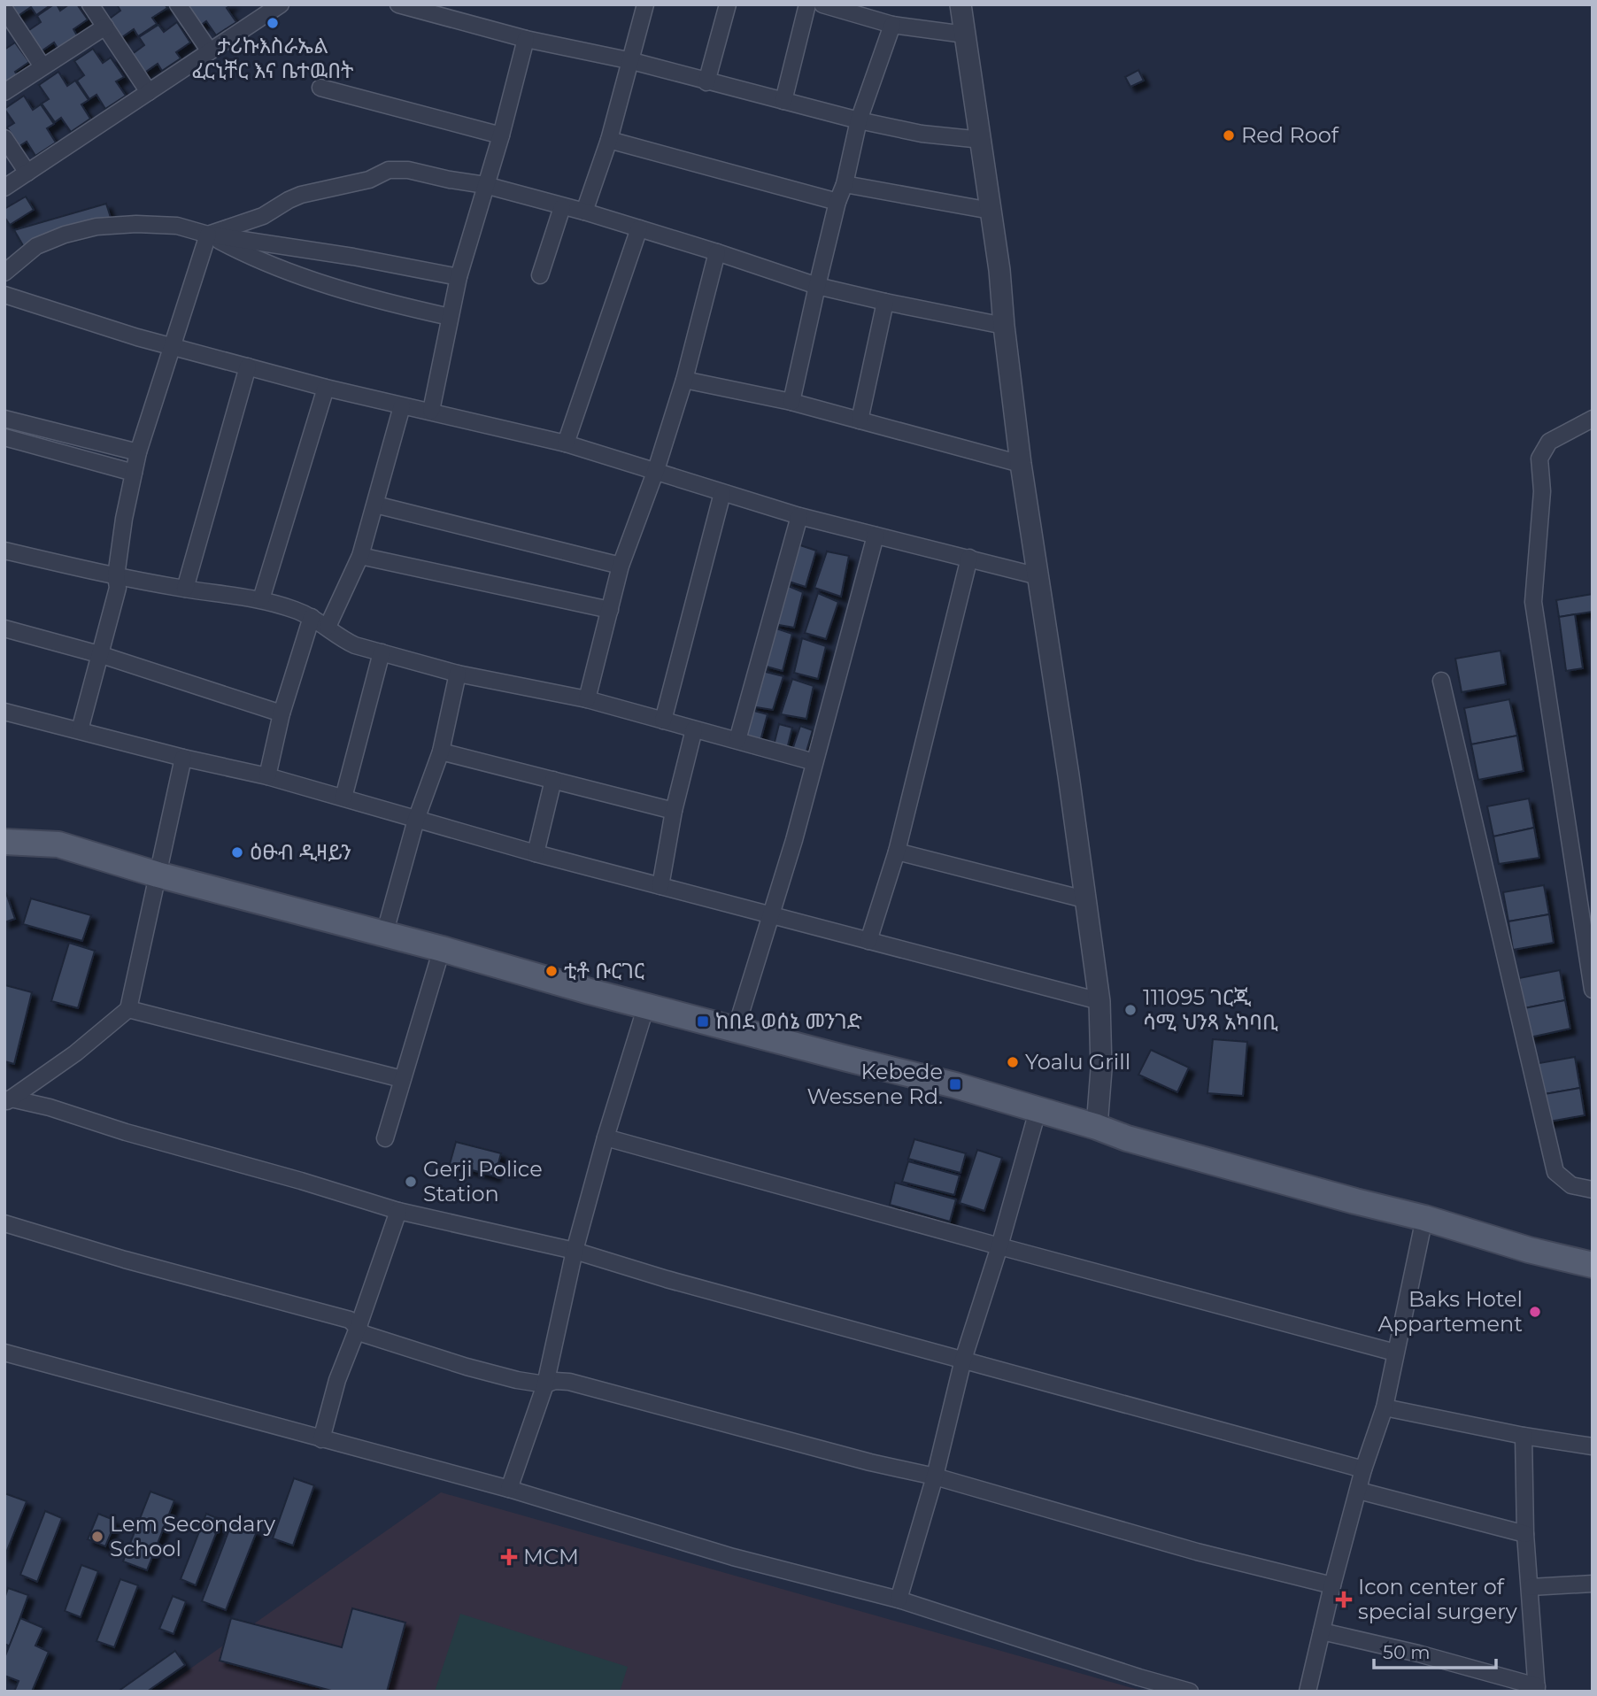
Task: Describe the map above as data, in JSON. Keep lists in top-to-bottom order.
{
  "places": {
    "other": [
      "ታሪኩእስራኤል ፈርኒቸር እና ቤተዉበት",
      "Red Roof",
      "ዕፁብ ዲዛይን",
      "ቲቶ ቡርገር",
      "111095 ገርጂ ሳሚ ህንጻ አካባቢ",
      "Yoalu Grill",
      "Gerji Police Station",
      "Baks Hotel Appartement",
      "Lem Secondary School"
    ],
    "transit": ["ከበደ ወሰኔ መንገድ", "Kebede Wessene Rd."],
    "health": ["MCM", "Icon center of special surgery"]
  },
  "scale_bar": "50 m"
}
